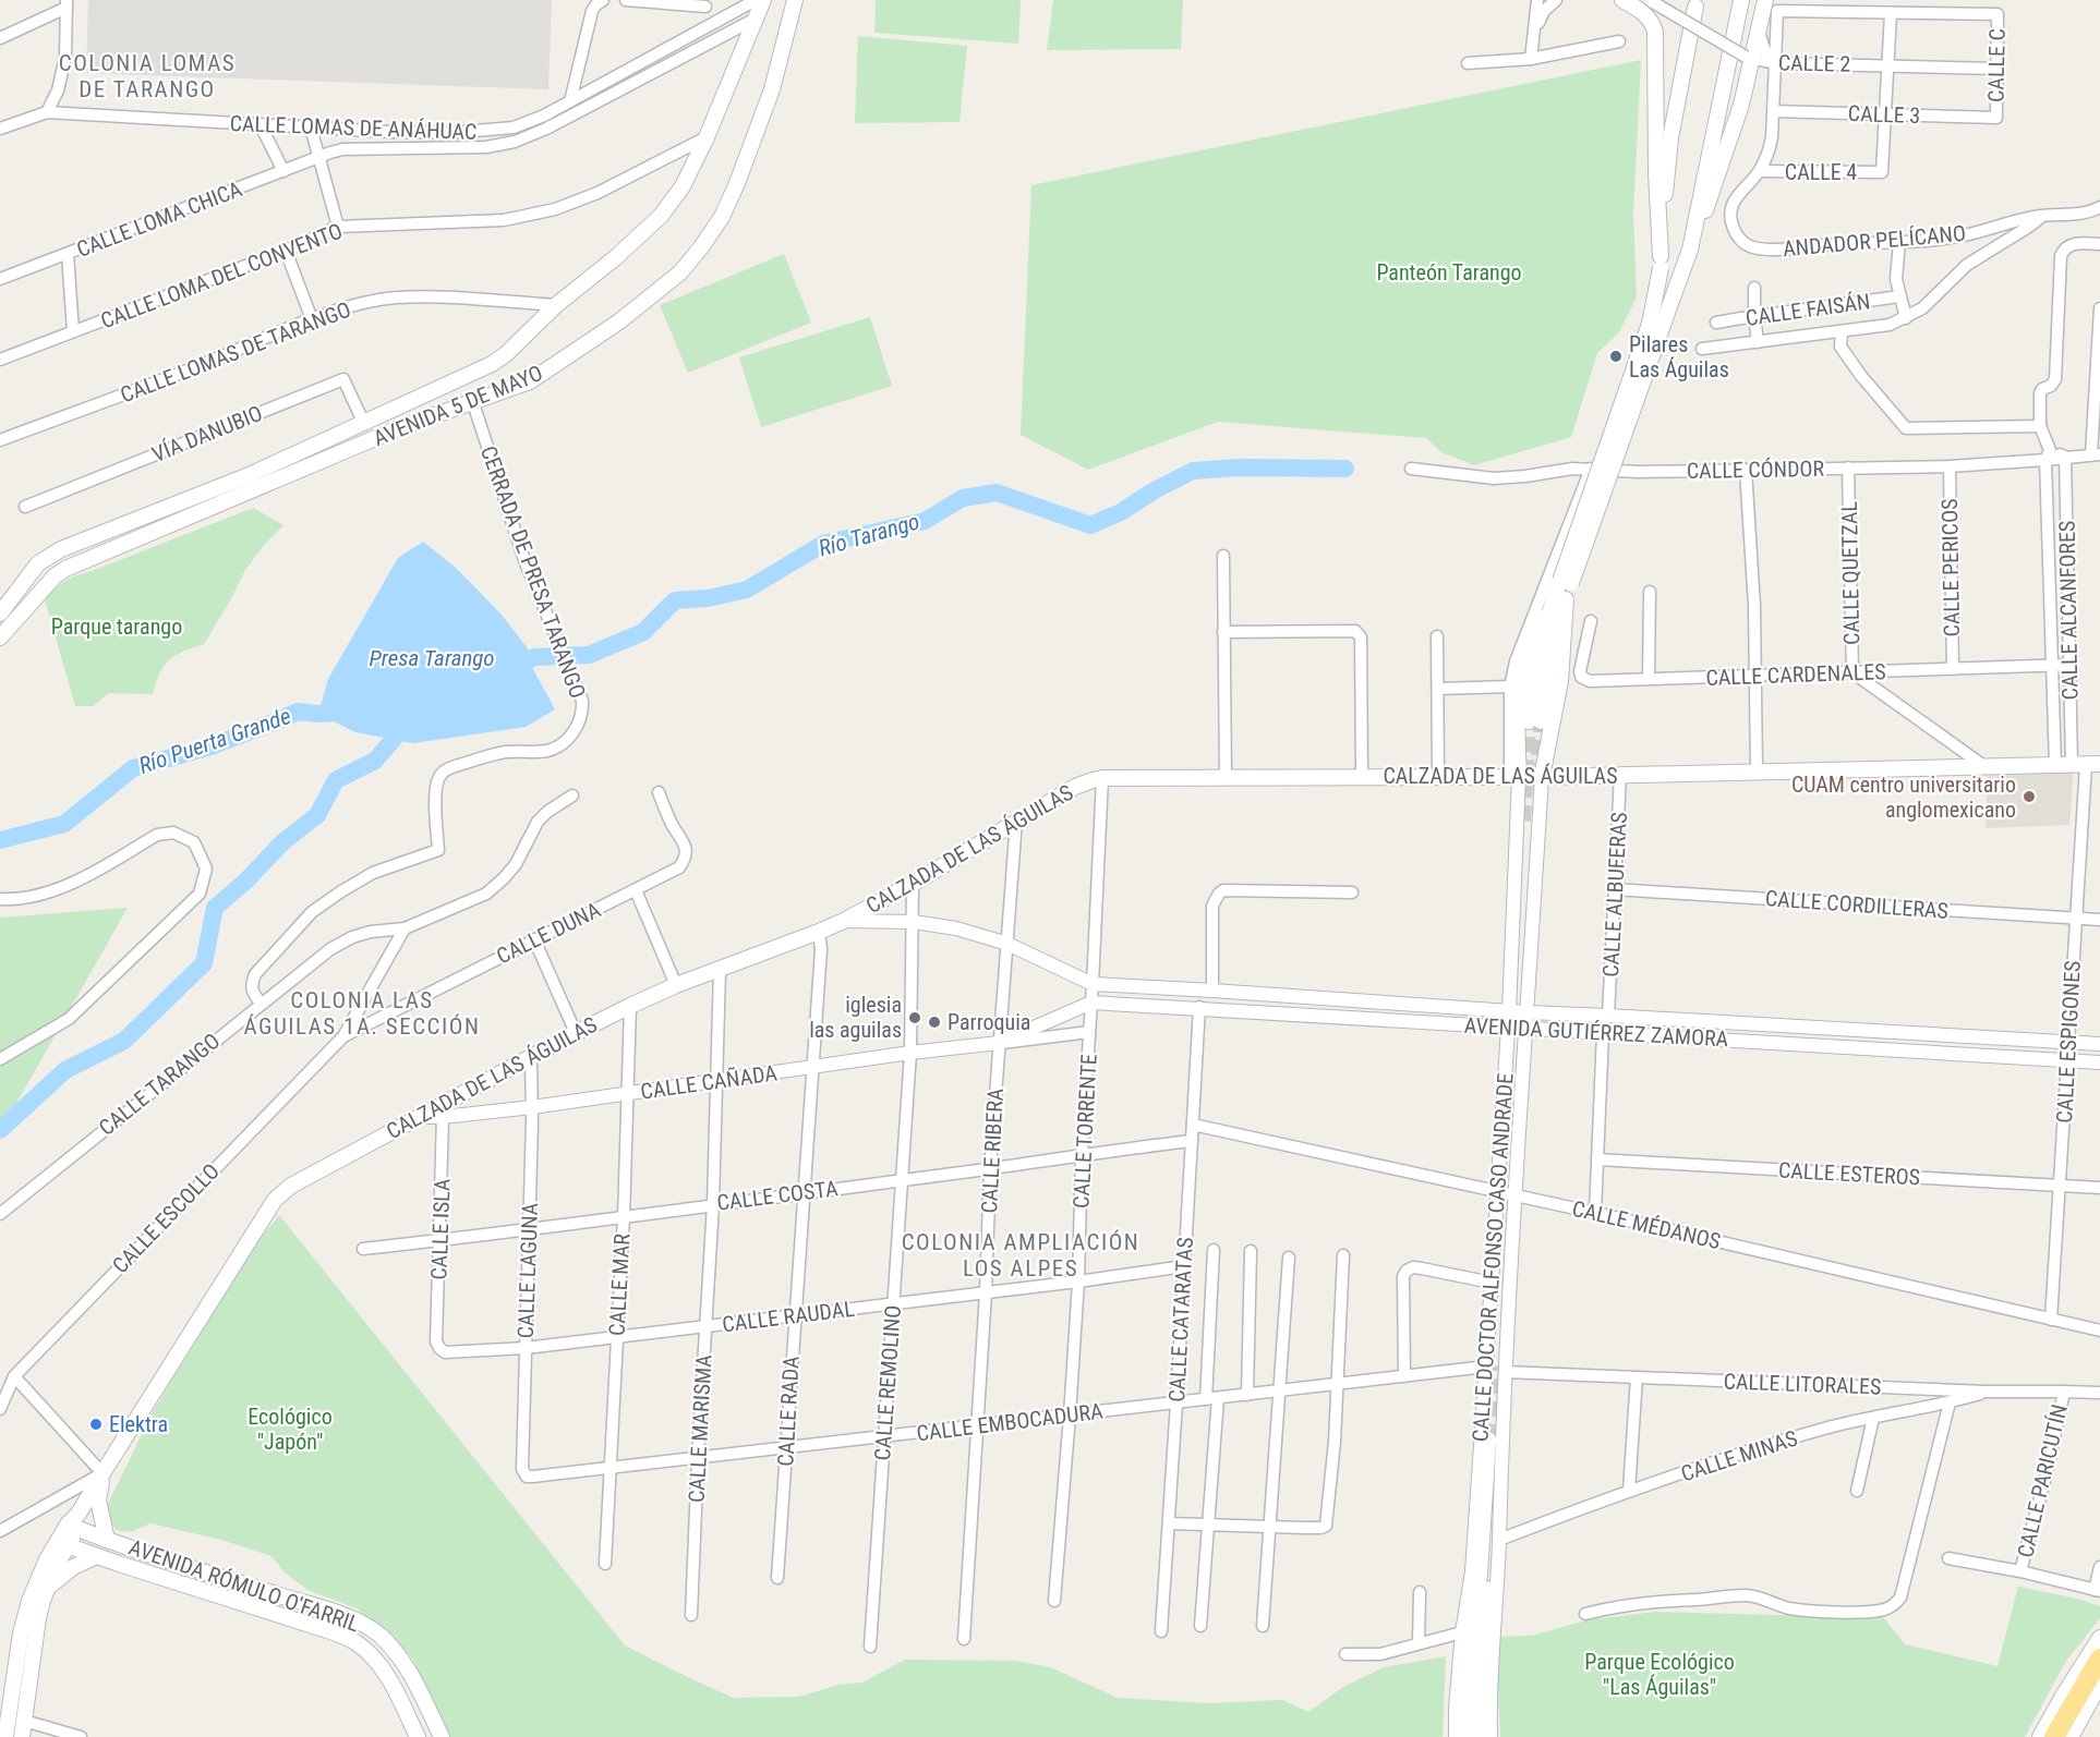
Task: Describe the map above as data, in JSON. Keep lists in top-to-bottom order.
{
  "streets": {
    "main road": ["AVENIDA 5 DE MAYO", "CALZADA DE LAS ÁGUILAS", "AVENIDA RÓMULO O'FARRIL"],
    "street": [
      "CALLE 2",
      "CALLE C",
      "CALLE 3",
      "CALLE LOMAS DE ANÁHUAC",
      "CALLE 4",
      "CALLE LOMA CHICA",
      "ANDADOR PELÍCANO",
      "CALLE LOMA DEL CONVENTO",
      "CALLE FAISÁN",
      "CALLE LOMAS DE TARANGO",
      "VÍA DANUBIO",
      "CALLE CÓNDOR",
      "CALLE PERICOS",
      "CERRADA DE PRESA TARANGO",
      "CALLE QUETZAL",
      "CALLE ALCANFORES",
      "CALLE CARDENALES",
      "CALLE ALBUFERAS",
      "CALLE CORDILLERAS",
      "CALLE DUNA",
      "AVENIDA GUTIÉRREZ ZAMORA",
      "CALLE ESPIGONES",
      "CALLE CAÑADA",
      "CALLE TARANGO",
      "CALLE TORRENTE",
      "CALLE RIBERA",
      "CALLE ESTEROS",
      "CALLE COSTA",
      "CALLE ESCOLLO",
      "CALLE MÉDANOS",
      "CALLE ISLA",
      "CALLE DOCTOR ALFONSO CASO ANDRADE",
      "CALLE LAGUNA",
      "CALLE MAR",
      "CALLE RAUDAL",
      "CALLE CATARATAS",
      "CALLE REMOLINO",
      "CALLE LITORALES",
      "CALLE RADA",
      "CALLE EMBOCADURA",
      "CALLE MARISMA",
      "CALLE MINAS",
      "CALLE PARICUTÍN"
    ]
  },
  "crossings": [
    ["CALLE 2", "CALLE C"],
    ["CALLE C", "CALLE 3"],
    ["CALLE 3", "CALLE 4"],
    ["CALLE LOMAS DE ANÁHUAC", "CALLE LOMA CHICA"],
    ["CALLE LOMAS DE ANÁHUAC", "AVENIDA 5 DE MAYO"],
    ["CALLE 4", "ANDADOR PELÍCANO"],
    ["CALLE LOMA DEL CONVENTO", "AVENIDA 5 DE MAYO"],
    ["CALLE LOMAS DE TARANGO", "AVENIDA 5 DE MAYO"],
    ["AVENIDA 5 DE MAYO", "VÍA DANUBIO"],
    ["AVENIDA 5 DE MAYO", "CERRADA DE PRESA TARANGO"],
    ["CALLE CÓNDOR", "CALLE PERICOS"],
    ["CALLE CÓNDOR", "CALLE QUETZAL"],
    ["CALLE CÓNDOR", "CALLE ALCANFORES"],
    ["CALLE PERICOS", "CALLE CARDENALES"],
    ["CERRADA DE PRESA TARANGO", "CALLE TARANGO"],
    ["CALLE QUETZAL", "CALLE CARDENALES"],
    ["CALLE QUETZAL", "CALZADA DE LAS ÁGUILAS"],
    ["CALLE ALCANFORES", "CALLE CARDENALES"],
    ["CALLE ALCANFORES", "CALZADA DE LAS ÁGUILAS"],
    ["CALLE ALCANFORES", "CALLE ESPIGONES"],
    ["CALZADA DE LAS ÁGUILAS", "CALLE ALBUFERAS"],
    ["CALZADA DE LAS ÁGUILAS", "CALLE ESPIGONES"],
    ["CALZADA DE LAS ÁGUILAS", "CALLE CAÑADA"],
    ["CALZADA DE LAS ÁGUILAS", "CALLE TORRENTE"],
    ["CALZADA DE LAS ÁGUILAS", "CALLE RIBERA"],
    ["CALZADA DE LAS ÁGUILAS", "CALLE DOCTOR ALFONSO CASO ANDRADE"],
    ["CALZADA DE LAS ÁGUILAS", "CALLE LAGUNA"],
    ["CALZADA DE LAS ÁGUILAS", "CALLE MAR"],
    ["CALZADA DE LAS ÁGUILAS", "CALLE REMOLINO"],
    ["CALZADA DE LAS ÁGUILAS", "CALLE RADA"],
    ["CALZADA DE LAS ÁGUILAS", "CALLE MARISMA"],
    ["CALZADA DE LAS ÁGUILAS", "AVENIDA RÓMULO O'FARRIL"],
    ["CALLE ALBUFERAS", "CALLE CORDILLERAS"],
    ["CALLE ALBUFERAS", "AVENIDA GUTIÉRREZ ZAMORA"],
    ["CALLE CORDILLERAS", "CALLE ESPIGONES"],
    ["CALLE DUNA", "CALLE ESCOLLO"],
    ["AVENIDA GUTIÉRREZ ZAMORA", "CALLE ESPIGONES"],
    ["AVENIDA GUTIÉRREZ ZAMORA", "CALLE CAÑADA"],
    ["AVENIDA GUTIÉRREZ ZAMORA", "CALLE TORRENTE"],
    ["AVENIDA GUTIÉRREZ ZAMORA", "CALLE DOCTOR ALFONSO CASO ANDRADE"],
    ["AVENIDA GUTIÉRREZ ZAMORA", "CALLE CATARATAS"],
    ["CALLE ESPIGONES", "CALLE ESTEROS"],
    ["CALLE ESPIGONES", "CALLE MÉDANOS"],
    ["CALLE CAÑADA", "CALLE TORRENTE"],
    ["CALLE CAÑADA", "CALLE RIBERA"],
    ["CALLE CAÑADA", "CALLE ISLA"],
    ["CALLE CAÑADA", "CALLE LAGUNA"],
    ["CALLE CAÑADA", "CALLE MAR"],
    ["CALLE CAÑADA", "CALLE REMOLINO"],
    ["CALLE CAÑADA", "CALLE RADA"],
    ["CALLE CAÑADA", "CALLE MARISMA"],
    ["CALLE TORRENTE", "CALLE COSTA"],
    ["CALLE TORRENTE", "CALLE RAUDAL"],
    ["CALLE TORRENTE", "CALLE EMBOCADURA"],
    ["CALLE RIBERA", "CALLE COSTA"],
    ["CALLE RIBERA", "CALLE RAUDAL"],
    ["CALLE RIBERA", "CALLE EMBOCADURA"],
    ["CALLE COSTA", "CALLE ISLA"],
    ["CALLE COSTA", "CALLE LAGUNA"],
    ["CALLE COSTA", "CALLE MAR"],
    ["CALLE COSTA", "CALLE CATARATAS"],
    ["CALLE COSTA", "CALLE REMOLINO"],
    ["CALLE COSTA", "CALLE RADA"],
    ["CALLE COSTA", "CALLE MARISMA"],
    ["CALLE MÉDANOS", "CALLE DOCTOR ALFONSO CASO ANDRADE"],
    ["CALLE MÉDANOS", "CALLE CATARATAS"],
    ["CALLE ISLA", "CALLE RAUDAL"],
    ["CALLE DOCTOR ALFONSO CASO ANDRADE", "CALLE LITORALES"],
    ["CALLE DOCTOR ALFONSO CASO ANDRADE", "CALLE EMBOCADURA"],
    ["CALLE DOCTOR ALFONSO CASO ANDRADE", "CALLE MINAS"],
    ["CALLE LAGUNA", "CALLE RAUDAL"],
    ["CALLE LAGUNA", "CALLE EMBOCADURA"],
    ["CALLE MAR", "CALLE RAUDAL"],
    ["CALLE MAR", "CALLE EMBOCADURA"],
    ["CALLE RAUDAL", "CALLE CATARATAS"],
    ["CALLE RAUDAL", "CALLE REMOLINO"],
    ["CALLE RAUDAL", "CALLE RADA"],
    ["CALLE RAUDAL", "CALLE MARISMA"],
    ["CALLE CATARATAS", "CALLE EMBOCADURA"],
    ["CALLE REMOLINO", "CALLE EMBOCADURA"],
    ["CALLE LITORALES", "CALLE MINAS"],
    ["CALLE LITORALES", "CALLE PARICUTÍN"],
    ["CALLE RADA", "CALLE EMBOCADURA"],
    ["CALLE EMBOCADURA", "CALLE MARISMA"]
  ],
  "districts": ["COLONIA LOMAS DE TARANGO", "COLONIA LAS ÁGUILAS 1A. SECCIÓN", "COLONIA AMPLIACIÓN LOS ALPES"],
  "water": ["Río Tarango", "Presa Tarango", "Río Puerta Grande"],
  "parks": [
    "Panteón Tarango",
    "Parque tarango",
    "Ecológico \"Japón\"",
    "Parque Ecológico \"Las Águilas\""
  ],
  "places": [
    "Pilares Las Águilas",
    "CUAM centro universitario anglomexicano",
    "iglesia las aguilas",
    "Parroquia",
    "Elektra"
  ]
}
